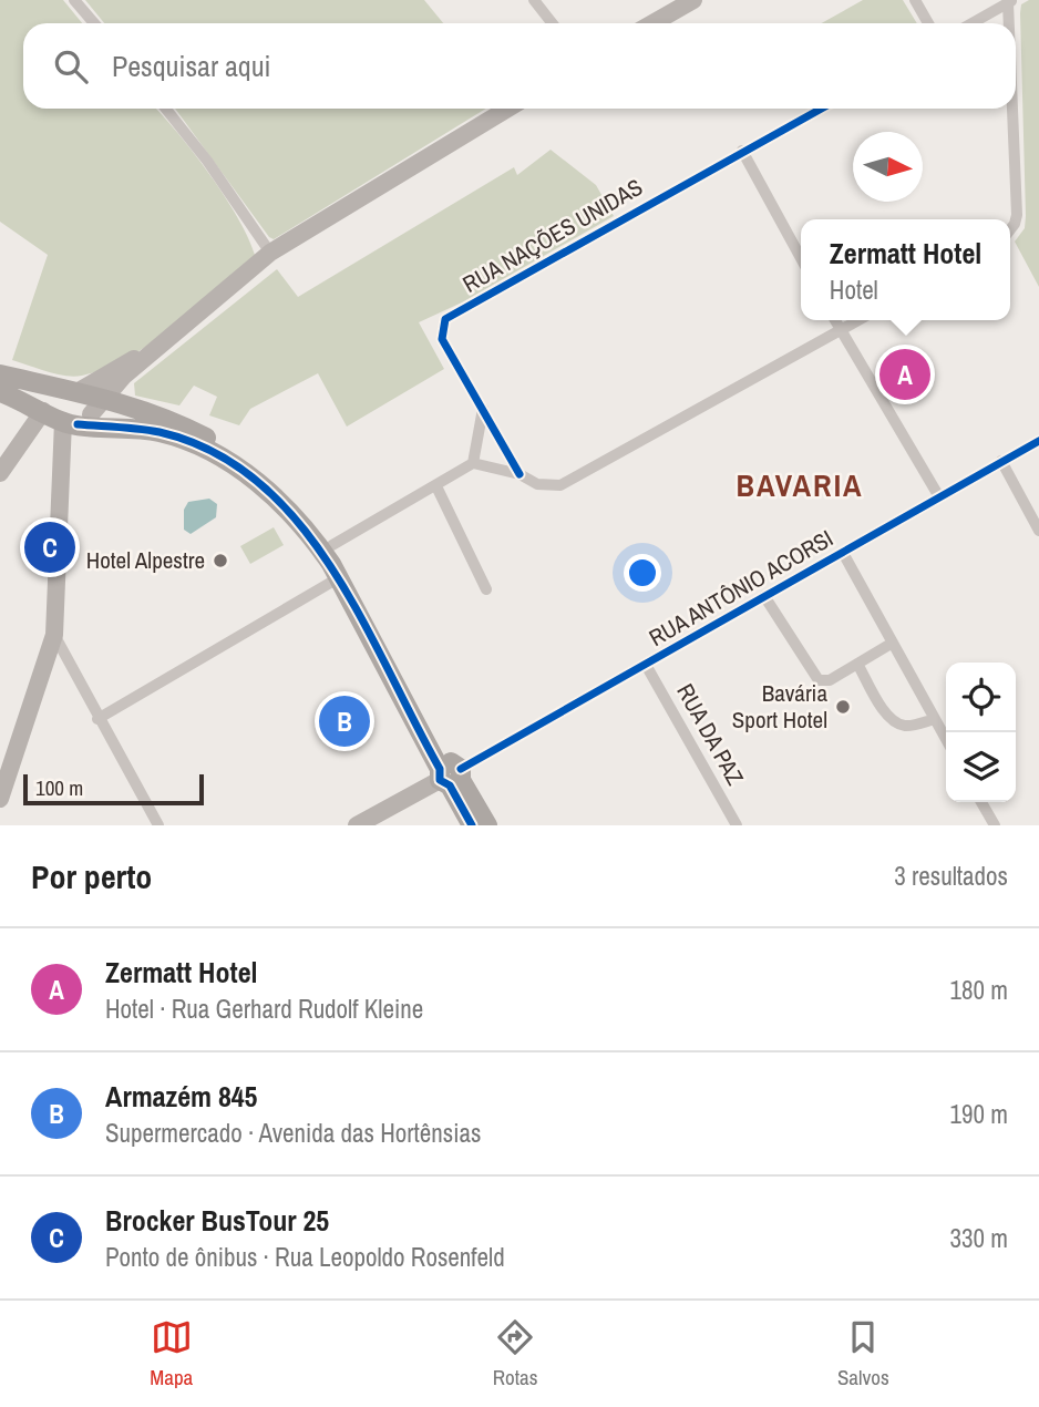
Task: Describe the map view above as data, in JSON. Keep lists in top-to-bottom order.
{
  "streets": {
    "street": ["RUA NAÇÕES UNIDAS", "RUA ANTÔNIO ACORSI", "RUA DA PAZ"]
  },
  "crossings": [
    ["RUA ANTÔNIO ACORSI", "RUA DA PAZ"]
  ],
  "districts": ["BAVARIA"],
  "places": ["Hotel Alpestre", "Bavária Sport Hotel"],
  "scale_bar": "100 m",
  "north": "right",
  "page": {
    "search": "Pesquisar aqui",
    "popup": ["Zermatt Hotel", "Hotel"],
    "pins": ["A", "C", "B"],
    "scale": "100 m",
    "heading": ["Por perto", "3 resultados"],
    "list": [
      {
        "mark": "A",
        "name": "Zermatt Hotel",
        "note": "Hotel · Rua Gerhard Rudolf Kleine",
        "value": "180 m"
      },
      {
        "mark": "B",
        "name": "Armazém 845",
        "note": "Supermercado · Avenida das Hortênsias",
        "value": "190 m"
      },
      {
        "mark": "C",
        "name": "Brocker BusTour 25",
        "note": "Ponto de ônibus · Rua Leopoldo Rosenfeld",
        "value": "330 m"
      }
    ],
    "nav": ["Mapa", "Rotas", "Salvos"]
  }
}
